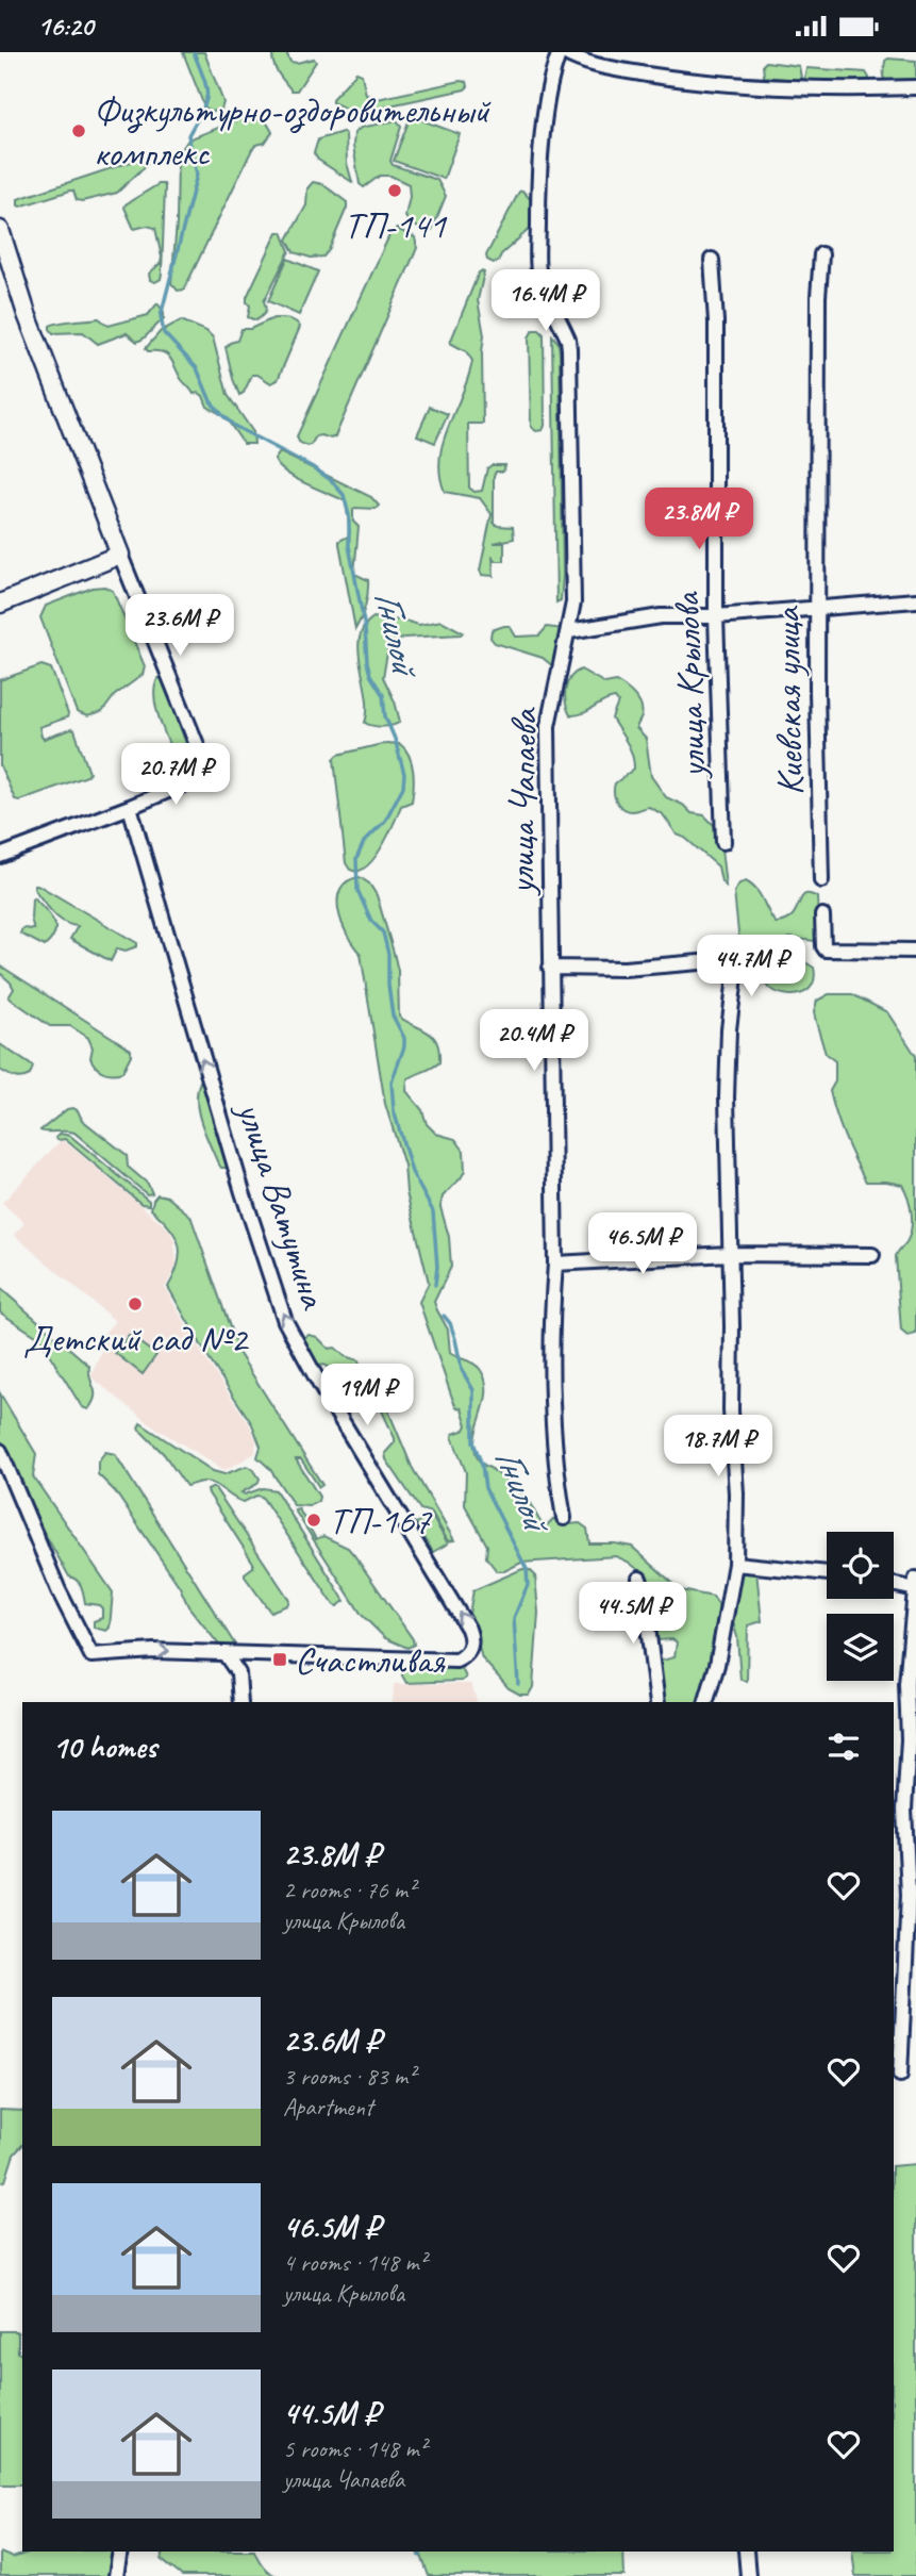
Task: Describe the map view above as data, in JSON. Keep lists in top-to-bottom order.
{
  "streets": {
    "street": [
      "улица Крылова",
      "Киевская улица",
      "улица Чапаева",
      "улица Ватутина"
    ]
  },
  "water": ["Гнилой"],
  "places": {
    "other": [
      "Физкультурно-оздоровительный комплекс",
      "ТП-141",
      "Детский сад №2",
      "ТП-167"
    ],
    "transit": ["Счастливая"]
  },
  "page": {
    "status": "16:20",
    "price": [
      "16.4M ₽",
      "23.8M ₽",
      "23.6M ₽",
      "20.7M ₽",
      "44.7M ₽",
      "20.4M ₽",
      "46.5M ₽",
      "19M ₽",
      "18.7M ₽",
      "44.5M ₽"
    ],
    "heading": "10 homes",
    "list": [
      {
        "name": "23.8M ₽",
        "note": "2 rooms · 76 m² · улица Крылова"
      },
      {
        "name": "23.6M ₽",
        "note": "3 rooms · 83 m² · Apartment"
      },
      {
        "name": "46.5M ₽",
        "note": "4 rooms · 148 m² · улица Крылова"
      },
      {
        "name": "44.5M ₽",
        "note": "5 rooms · 148 m² · улица Чапаева"
      }
    ]
  }
}
